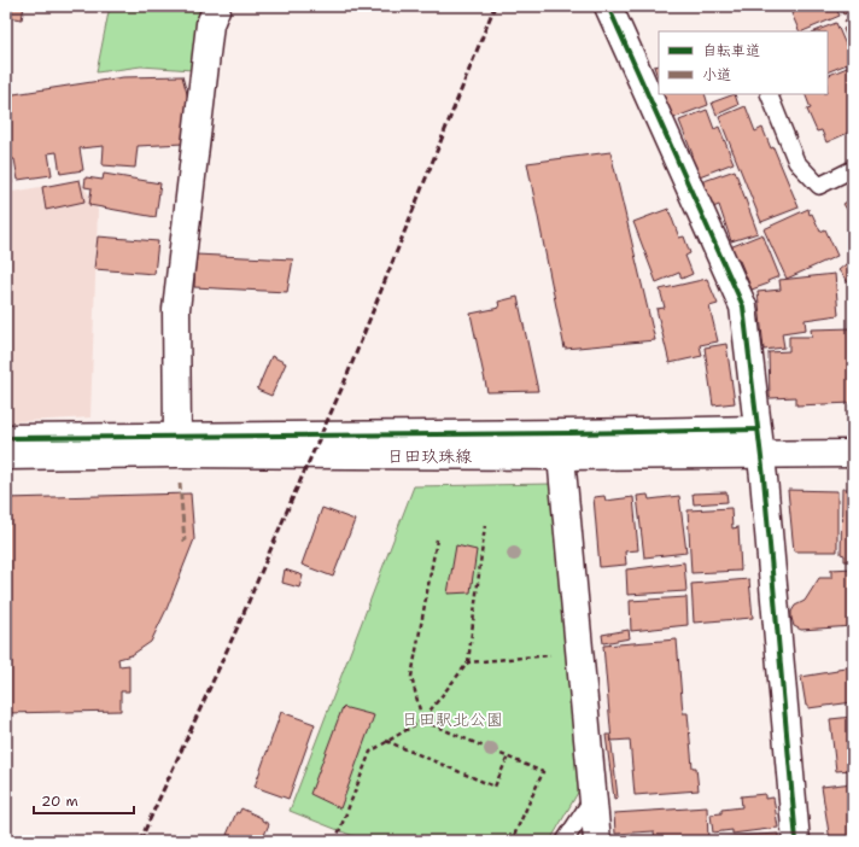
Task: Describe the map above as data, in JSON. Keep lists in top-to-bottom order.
{
  "streets": {
    "street": ["日田玖珠線"]
  },
  "parks": ["日田駅北公園"],
  "legend": ["自転車道", "小道"],
  "scale_bar": "20 m"
}
